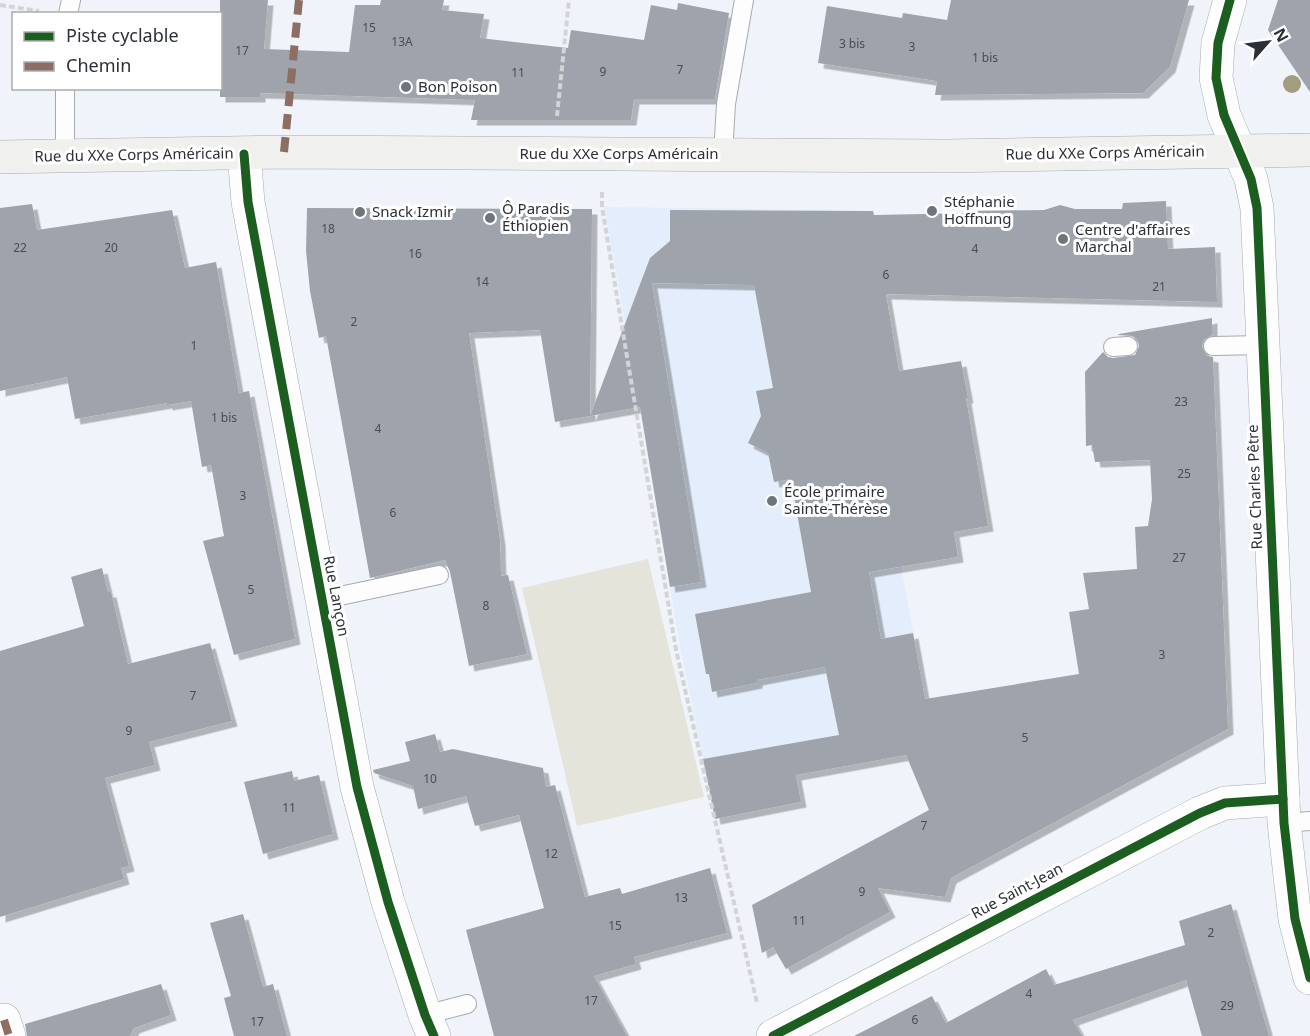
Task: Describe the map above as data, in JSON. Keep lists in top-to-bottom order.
{
  "streets": {
    "main road": ["Rue du XXe Corps Américain"],
    "street": ["Rue Charles Pêtre", "Rue Lançon", "Rue Saint-Jean"]
  },
  "crossings": [
    ["Rue du XXe Corps Américain", "Rue Charles Pêtre"],
    ["Rue du XXe Corps Américain", "Rue Lançon"],
    ["Rue Charles Pêtre", "Rue Saint-Jean"]
  ],
  "places": [
    "Bon Poison",
    "Stéphanie Hoffnung",
    "Snack Izmir",
    "Ô Paradis Éthiopien",
    "Centre d'affaires Marchal",
    "École primaire Sainte-Thérèse"
  ],
  "house_numbers": [
    "15",
    "13A",
    "3 bis",
    "3",
    "17",
    "1 bis",
    "7",
    "9",
    "11",
    "18",
    "22",
    "20",
    "4",
    "16",
    "6",
    "14",
    "21",
    "2",
    "1",
    "23",
    "1 bis",
    "4",
    "25",
    "3",
    "6",
    "27",
    "5",
    "8",
    "3",
    "7",
    "9",
    "5",
    "10",
    "11",
    "7",
    "12",
    "9",
    "13",
    "11",
    "15",
    "2",
    "4",
    "17",
    "29",
    "6",
    "17"
  ],
  "legend": ["Piste cyclable", "Chemin"],
  "north": "top right"
}
